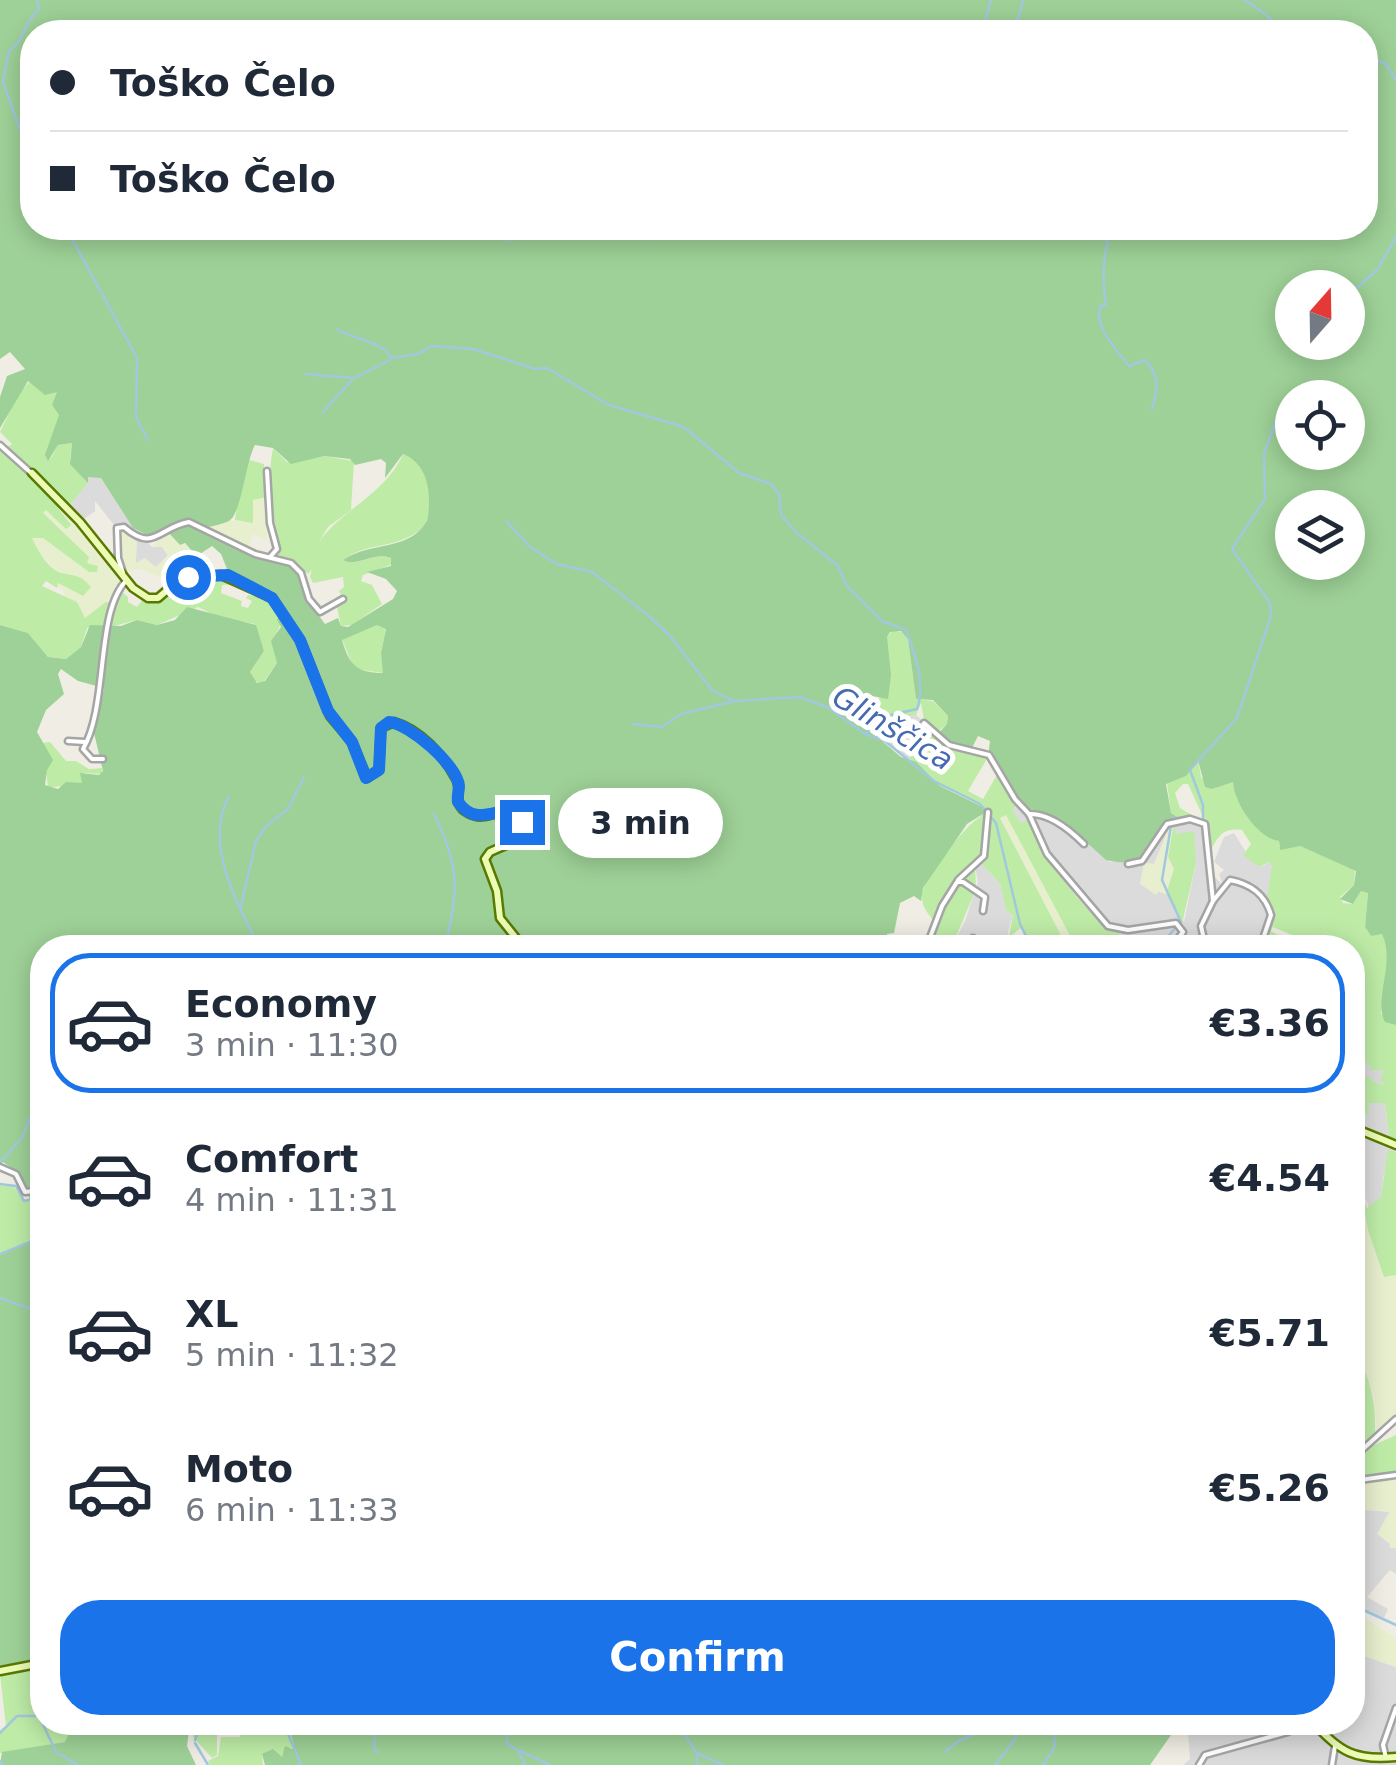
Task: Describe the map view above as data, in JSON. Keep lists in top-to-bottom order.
{
  "water": ["Glinščica"],
  "north": "top",
  "page": {
    "banner": ["Toško Čelo", "Toško Čelo"],
    "bubble": "3 min",
    "list": [
      {
        "name": "Economy",
        "note": "3 min · 11:30",
        "value": "€3.36"
      },
      {
        "name": "Comfort",
        "note": "4 min · 11:31",
        "value": "€4.54"
      },
      {
        "name": "XL",
        "note": "5 min · 11:32",
        "value": "€5.71"
      },
      {
        "name": "Moto",
        "note": "6 min · 11:33",
        "value": "€5.26"
      }
    ],
    "buttons": "Confirm"
  }
}
